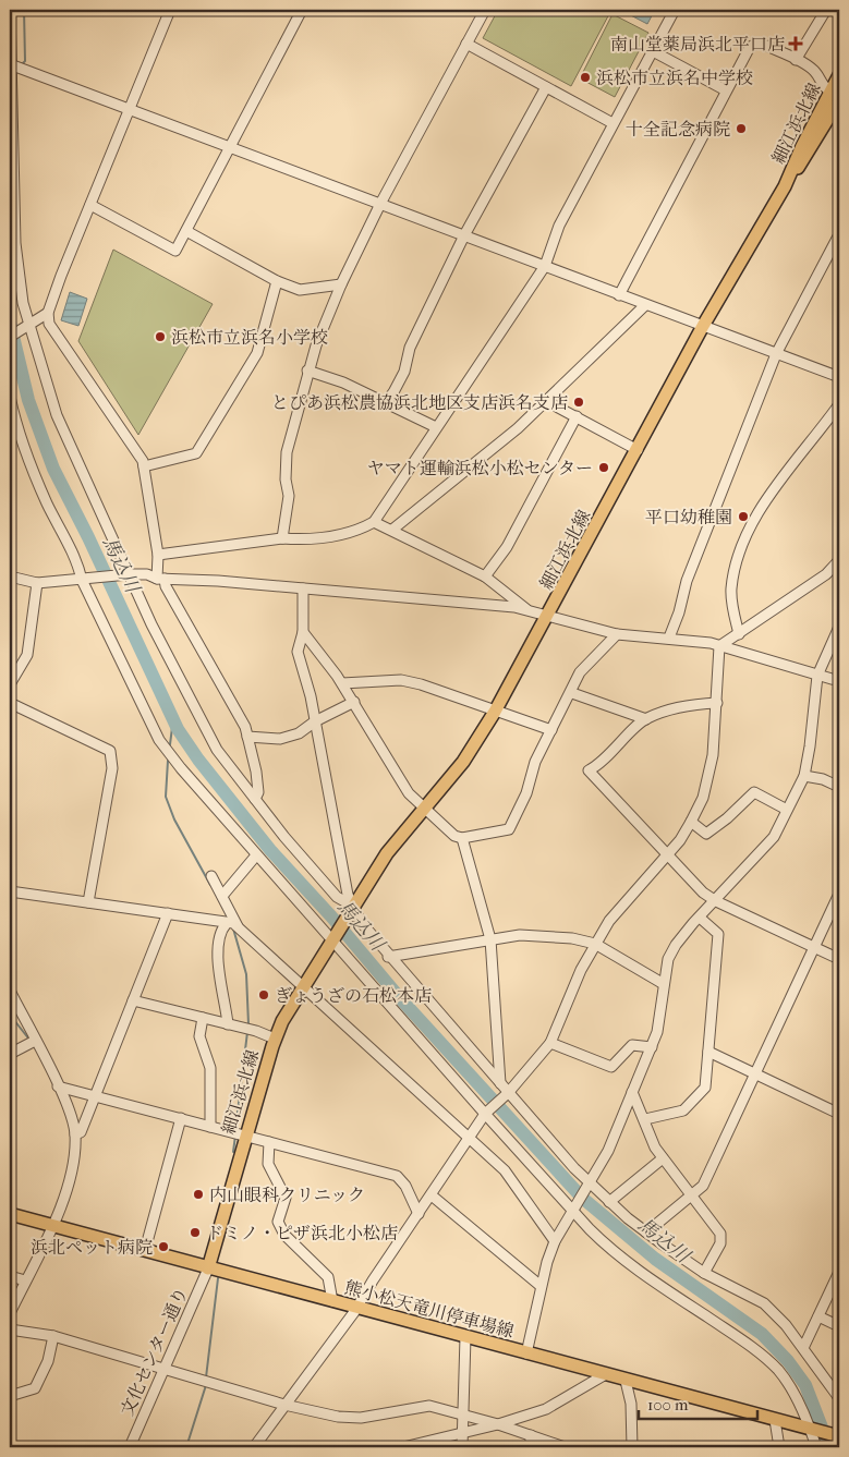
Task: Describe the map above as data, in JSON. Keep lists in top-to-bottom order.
{
  "streets": {
    "main road": ["細江浜北線", "熊小松天竜川停車場線"],
    "street": ["文化センター通り"]
  },
  "crossings": [
    ["細江浜北線", "熊小松天竜川停車場線"],
    ["細江浜北線", "文化センター通り"],
    ["熊小松天竜川停車場線", "文化センター通り"]
  ],
  "water": ["馬込川"],
  "places": {
    "health": ["南山堂薬局浜北平口店"],
    "other": [
      "浜松市立浜名中学校",
      "十全記念病院",
      "浜松市立浜名小学校",
      "とぴあ浜松農協浜北地区支店浜名支店",
      "ヤマト運輸浜松小松センター",
      "平口幼稚園",
      "ぎょうざの石松本店",
      "内山眼科クリニック",
      "ドミノ・ピザ浜北小松店",
      "浜北ペット病院"
    ]
  },
  "scale_bar": "100 m"
}
